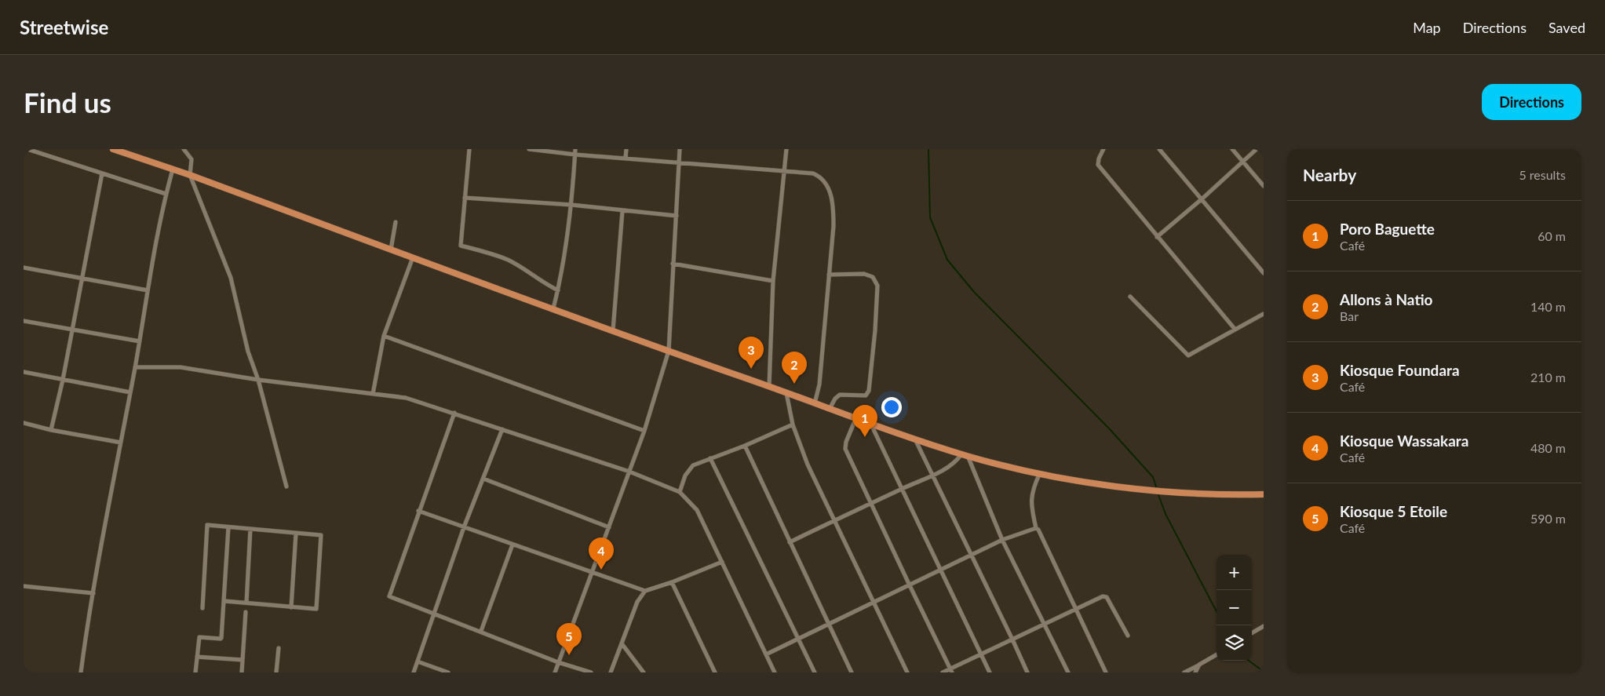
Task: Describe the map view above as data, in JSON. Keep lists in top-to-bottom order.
{
  "page": {
    "header": "Streetwise",
    "nav": ["Map", "Directions", "Saved"],
    "buttons": "Directions",
    "title": "Find us",
    "heading": ["Nearby", "5 results"],
    "list": [
      {
        "mark": "1",
        "name": "Poro Baguette",
        "note": "Café",
        "value": "60 m"
      },
      {
        "mark": "2",
        "name": "Allons à Natio",
        "note": "Bar",
        "value": "140 m"
      },
      {
        "mark": "3",
        "name": "Kiosque Foundara",
        "note": "Café",
        "value": "210 m"
      },
      {
        "mark": "4",
        "name": "Kiosque Wassakara",
        "note": "Café",
        "value": "480 m"
      },
      {
        "mark": "5",
        "name": "Kiosque 5 Etoile",
        "note": "Café",
        "value": "590 m"
      }
    ],
    "pins": [
      "3",
      "2",
      "1",
      "4",
      "5"
    ],
    "map_buttons": ["+", "−"]
  }
}
